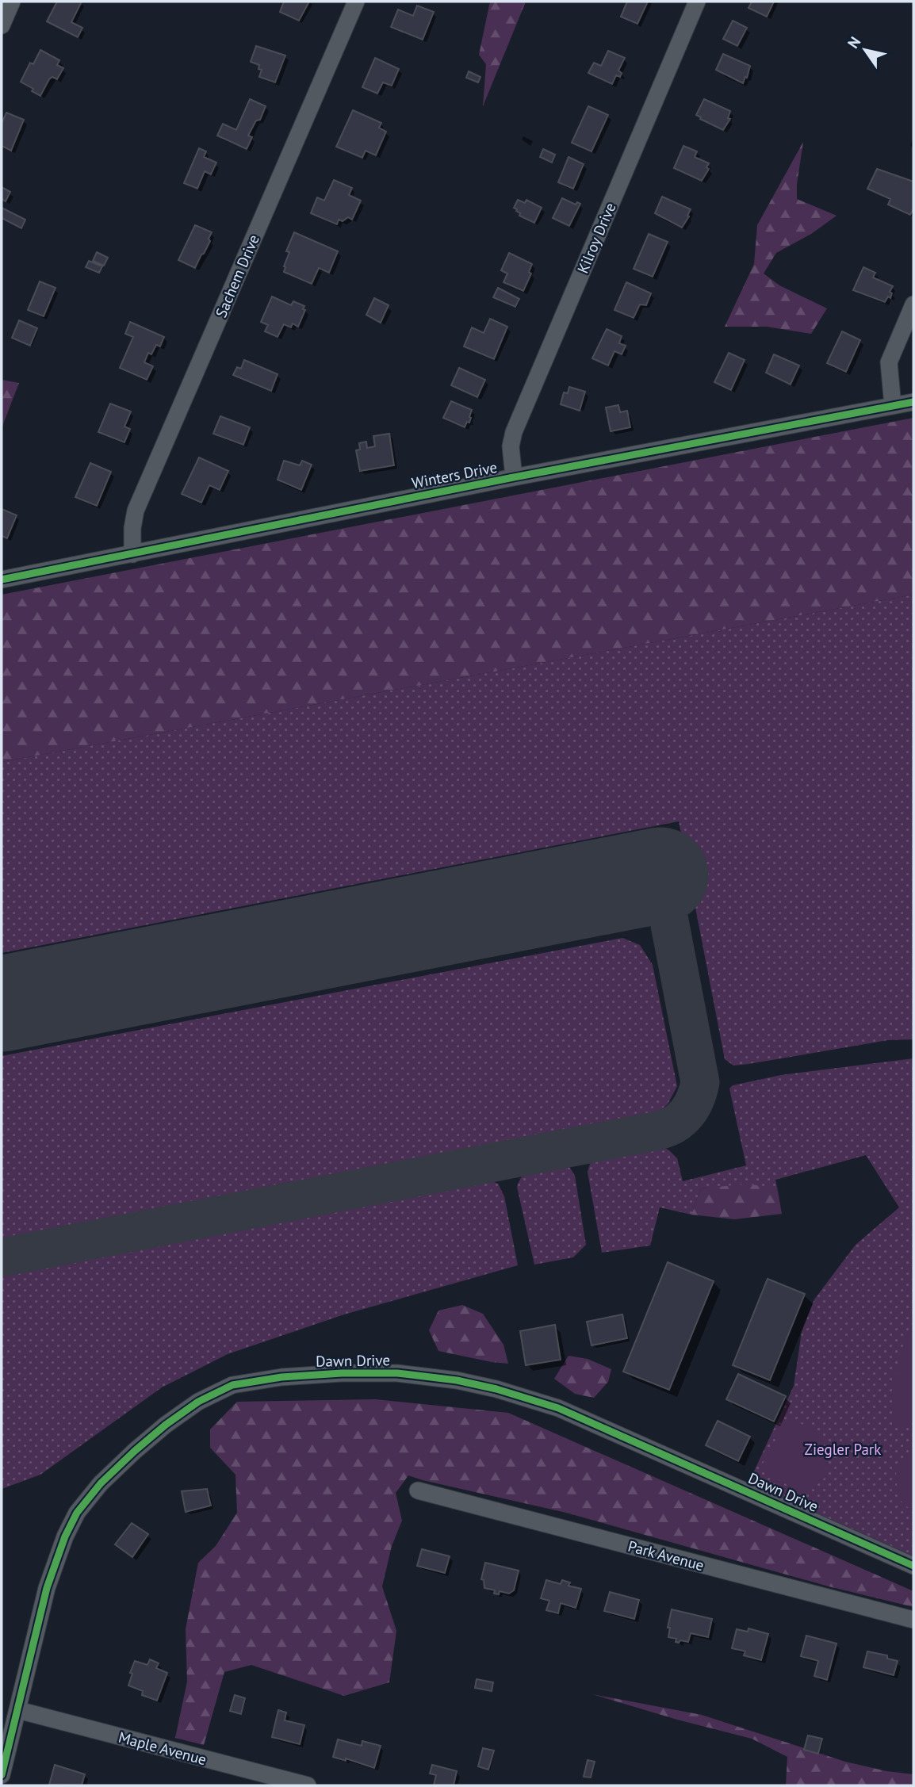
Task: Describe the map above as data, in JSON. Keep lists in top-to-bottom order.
{
  "streets": {
    "street": [
      "Kilroy Drive",
      "Sachem Drive",
      "Winters Drive",
      "Dawn Drive",
      "Park Avenue",
      "Maple Avenue"
    ]
  },
  "crossings": [
    ["Kilroy Drive", "Winters Drive"],
    ["Sachem Drive", "Winters Drive"],
    ["Dawn Drive", "Maple Avenue"]
  ],
  "parks": ["Ziegler Park"],
  "north": "top left"
}
